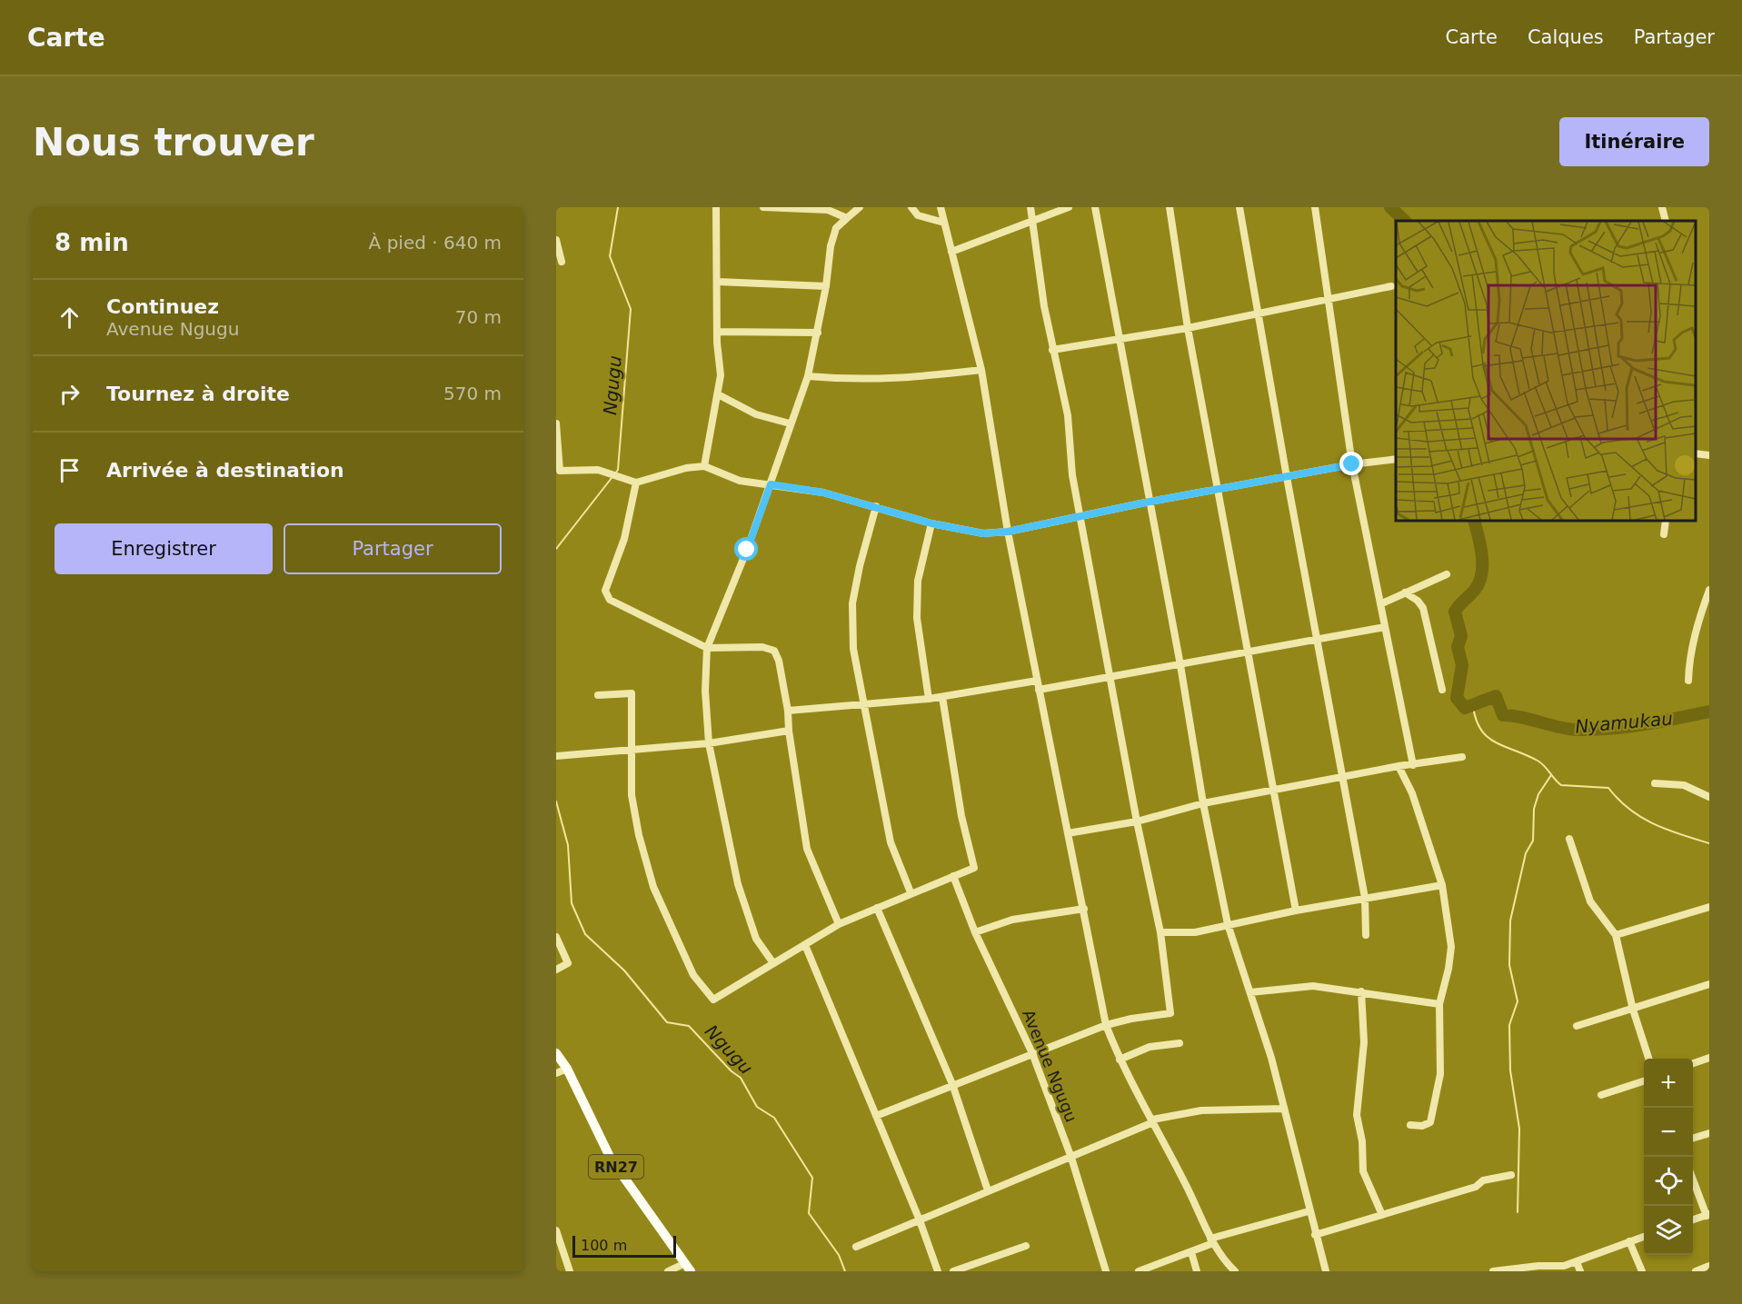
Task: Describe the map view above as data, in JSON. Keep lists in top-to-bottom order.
{
  "streets": {
    "main road": ["RN27"],
    "street": ["Avenue Ngugu"]
  },
  "water": ["Ngugu", "Nyamukau"],
  "scale_bar": "100 m",
  "page": {
    "header": "Carte",
    "nav": ["Carte", "Calques", "Partager"],
    "buttons": [
      "Itinéraire",
      ["Enregistrer", "Partager"]
    ],
    "title": "Nous trouver",
    "heading": ["8 min", "À pied · 640 m"],
    "list": [
      ["Continuez", "Avenue Ngugu", "70 m"],
      ["Tournez à droite", "570 m"],
      "Arrivée à destination"
    ],
    "map_buttons": ["+", "−"],
    "scale": "100 m"
  }
}
